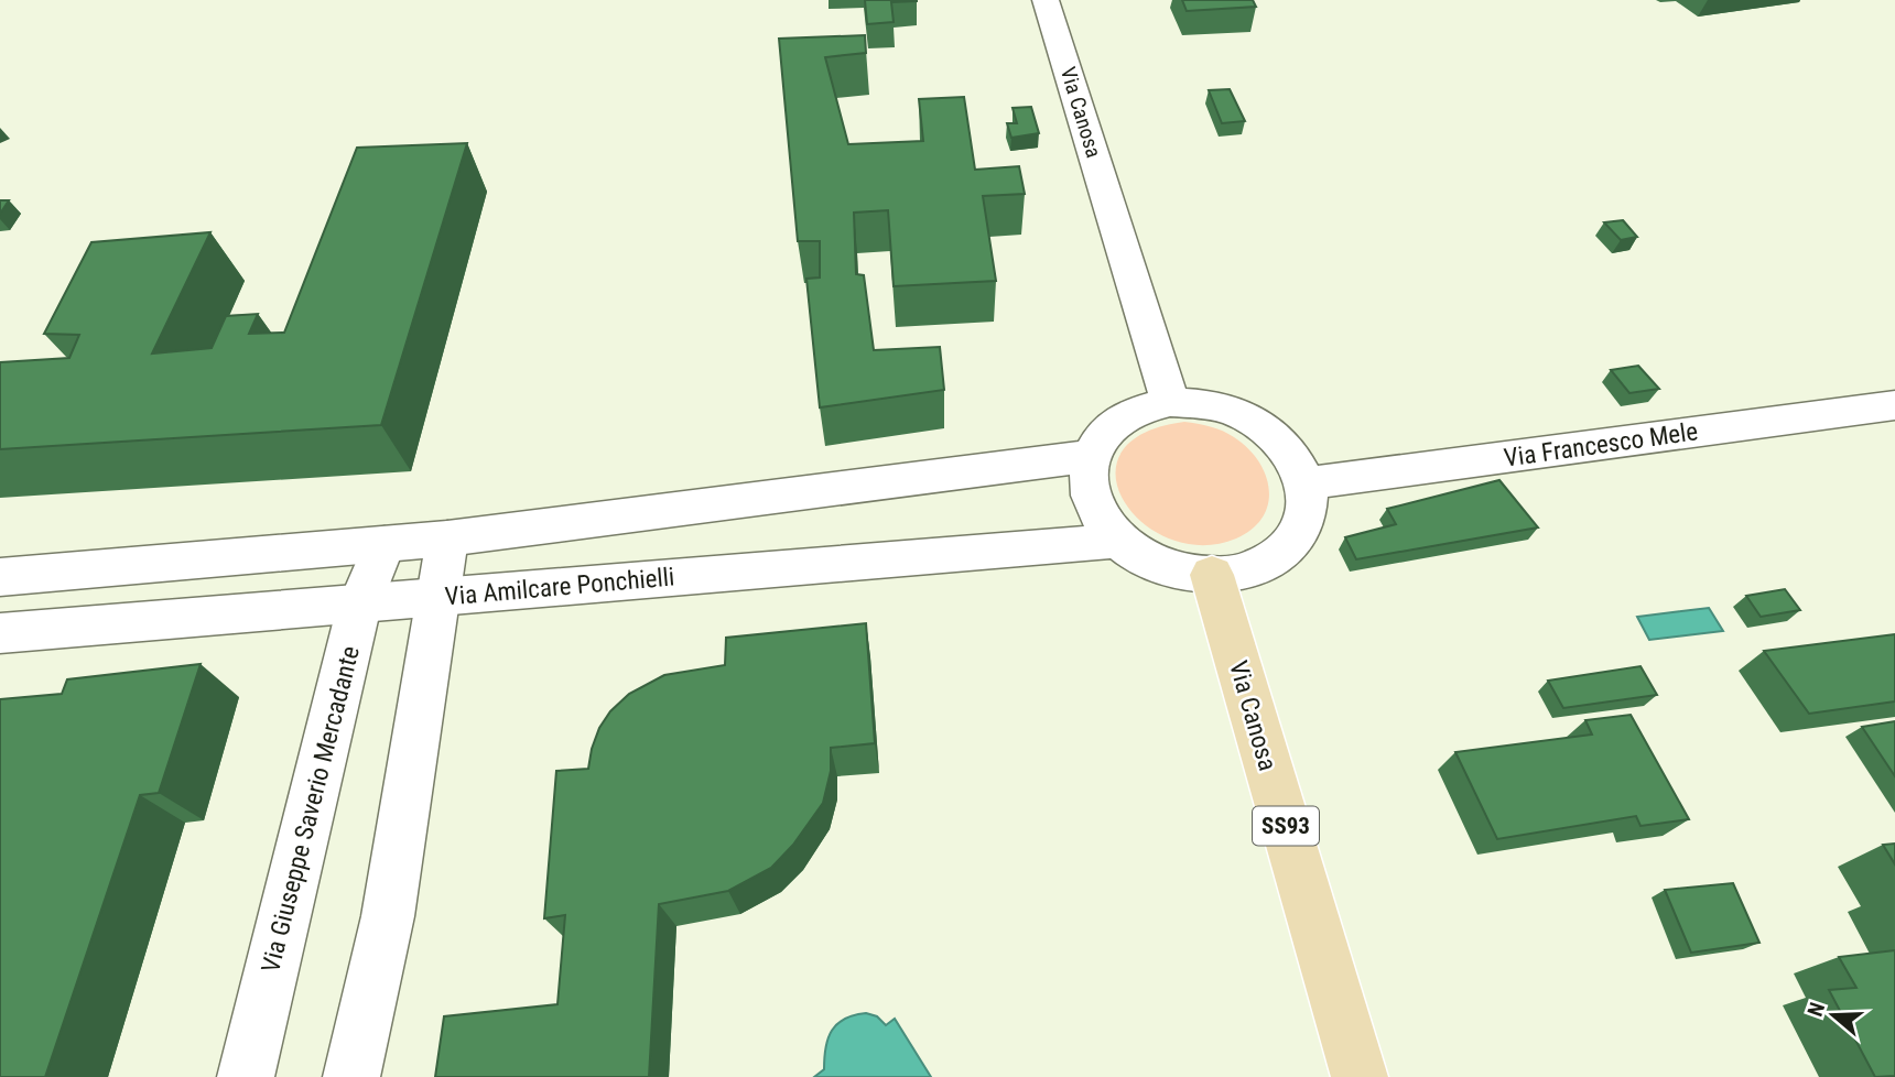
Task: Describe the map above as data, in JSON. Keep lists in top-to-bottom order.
{
  "streets": {
    "main road": [
      "Via Canosa",
      "Via Francesco Mele",
      "Via Amilcare Ponchielli",
      "Via Giuseppe Saverio Mercadante",
      "SS93"
    ]
  },
  "crossings": [
    ["Via Canosa", "Via Francesco Mele"],
    ["Via Canosa", "Via Amilcare Ponchielli"],
    ["Via Francesco Mele", "Via Amilcare Ponchielli"],
    ["Via Amilcare Ponchielli", "Via Giuseppe Saverio Mercadante"]
  ],
  "north": "left"
}
